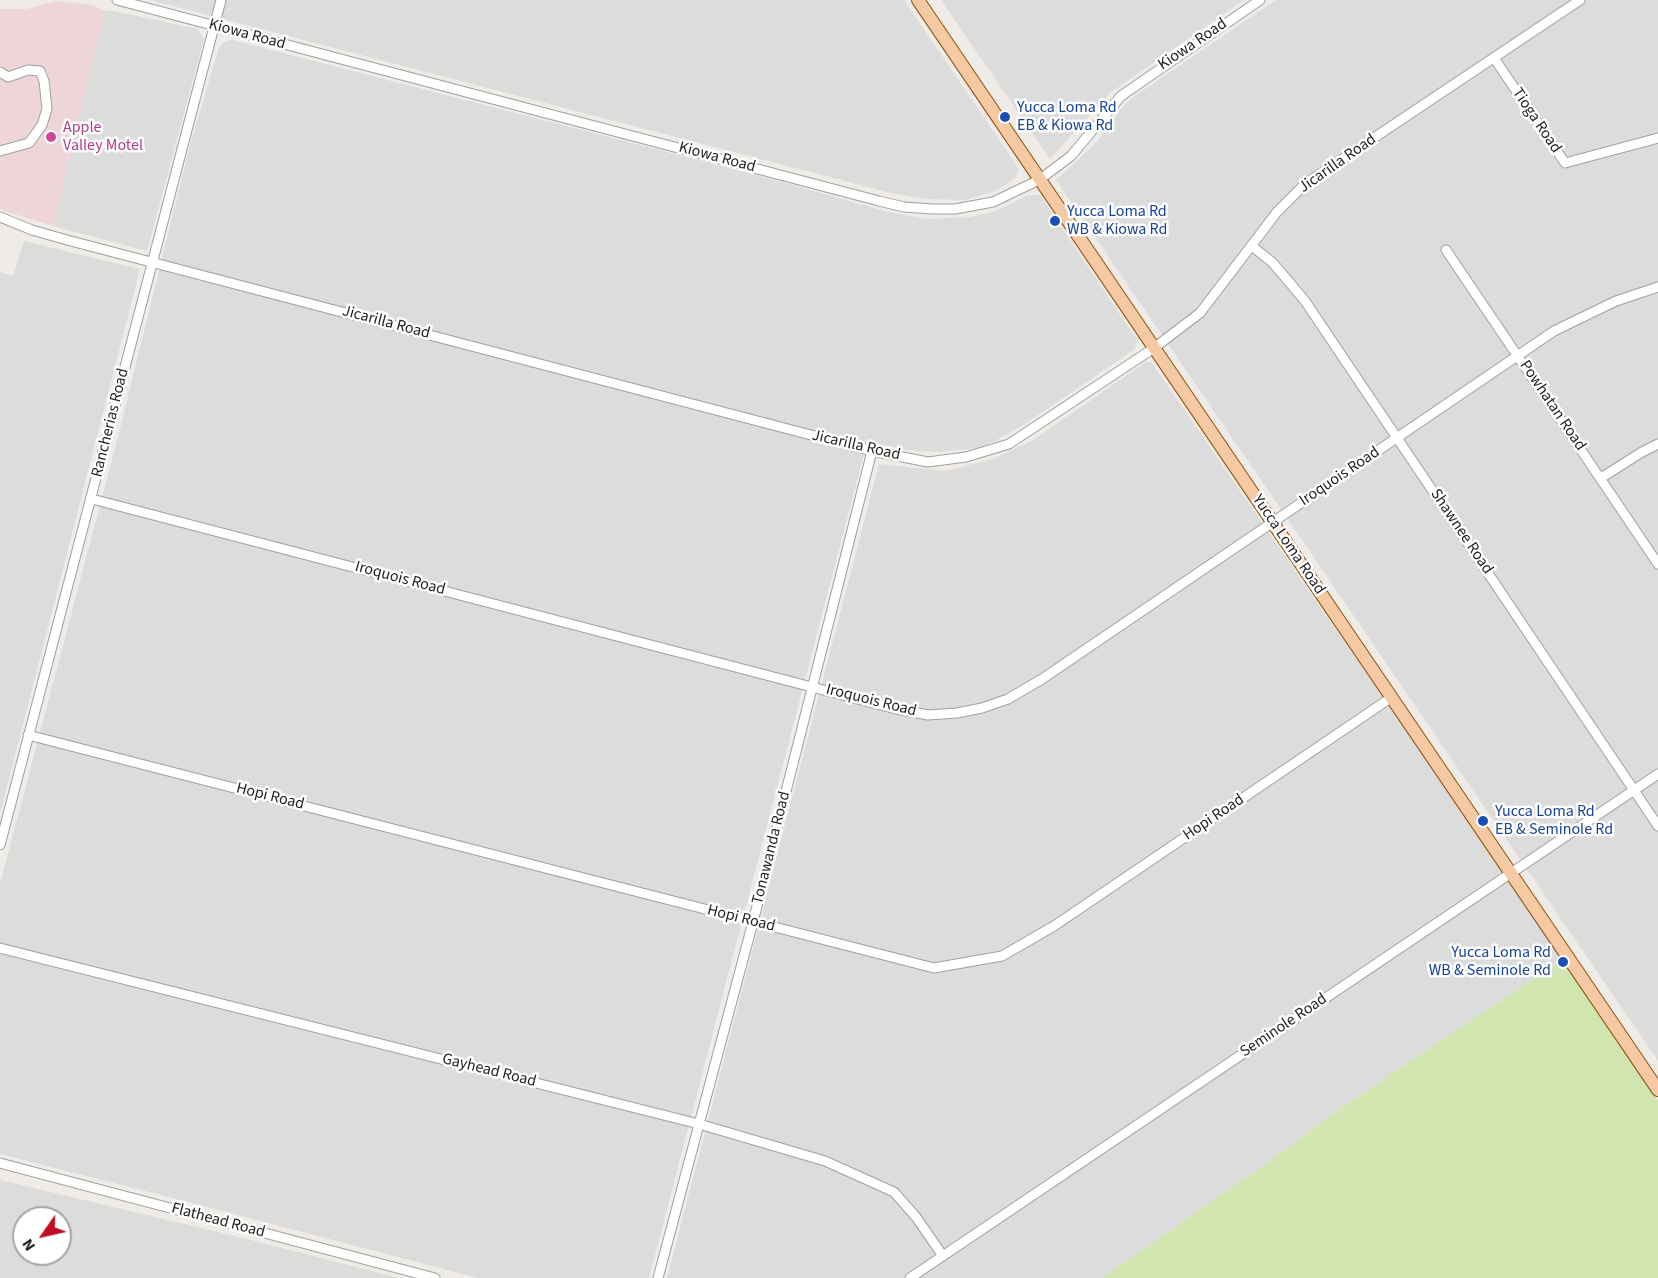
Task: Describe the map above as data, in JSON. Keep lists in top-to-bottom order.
{
  "streets": {
    "main road": ["Yucca Loma Road"],
    "street": [
      "Kiowa Road",
      "Tioga Road",
      "Jicarilla Road",
      "Powhatan Road",
      "Rancherias Road",
      "Iroquois Road",
      "Shawnee Road",
      "Hopi Road",
      "Tonawanda Road",
      "Seminole Road",
      "Gayhead Road",
      "Flathead Road"
    ]
  },
  "crossings": [
    ["Kiowa Road", "Rancherias Road"],
    ["Kiowa Road", "Yucca Loma Road"],
    ["Tioga Road", "Jicarilla Road"],
    ["Jicarilla Road", "Rancherias Road"],
    ["Jicarilla Road", "Shawnee Road"],
    ["Jicarilla Road", "Yucca Loma Road"],
    ["Jicarilla Road", "Tonawanda Road"],
    ["Powhatan Road", "Iroquois Road"],
    ["Rancherias Road", "Iroquois Road"],
    ["Rancherias Road", "Hopi Road"],
    ["Iroquois Road", "Shawnee Road"],
    ["Iroquois Road", "Yucca Loma Road"],
    ["Iroquois Road", "Tonawanda Road"],
    ["Shawnee Road", "Seminole Road"],
    ["Yucca Loma Road", "Hopi Road"],
    ["Yucca Loma Road", "Seminole Road"],
    ["Hopi Road", "Tonawanda Road"],
    ["Tonawanda Road", "Gayhead Road"],
    ["Seminole Road", "Gayhead Road"]
  ],
  "places": [
    "Yucca Loma Rd EB & Kiowa Rd",
    "Apple Valley Motel",
    "Yucca Loma Rd WB & Kiowa Rd",
    "Yucca Loma Rd EB & Seminole Rd",
    "Yucca Loma Rd WB & Seminole Rd"
  ],
  "north": "bottom left"
}
